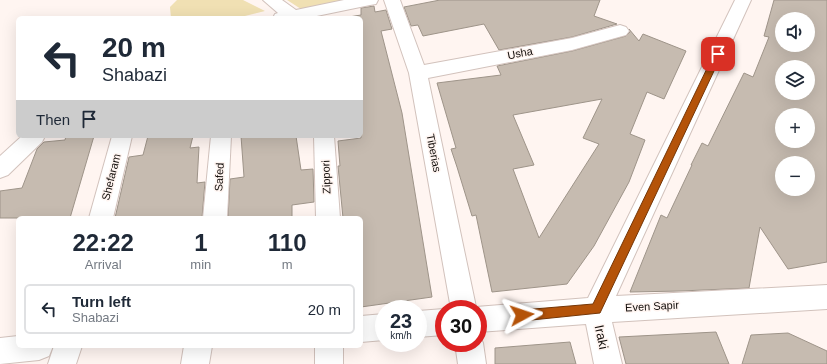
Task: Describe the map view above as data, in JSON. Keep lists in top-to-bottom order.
{
  "streets": {
    "street": [
      "Usha",
      "Tiberias",
      "Shefaram",
      "Safed",
      "Zippori",
      "Even Sapir",
      "Iraki"
    ]
  },
  "crossings": [
    ["Usha", "Tiberias"],
    ["Even Sapir", "Iraki"]
  ],
  "page": {
    "map_buttons": ["+", "−"],
    "turn": ["20 m", "Shabazi"],
    "then": "Then",
    "eta": [
      "22:22",
      "Arrival",
      "1",
      "min",
      "110",
      "m"
    ],
    "list": [
      {
        "name": "Turn left",
        "note": "Shabazi",
        "value": "20 m"
      }
    ],
    "speed": "23 km/h",
    "limit": "30"
  }
}
